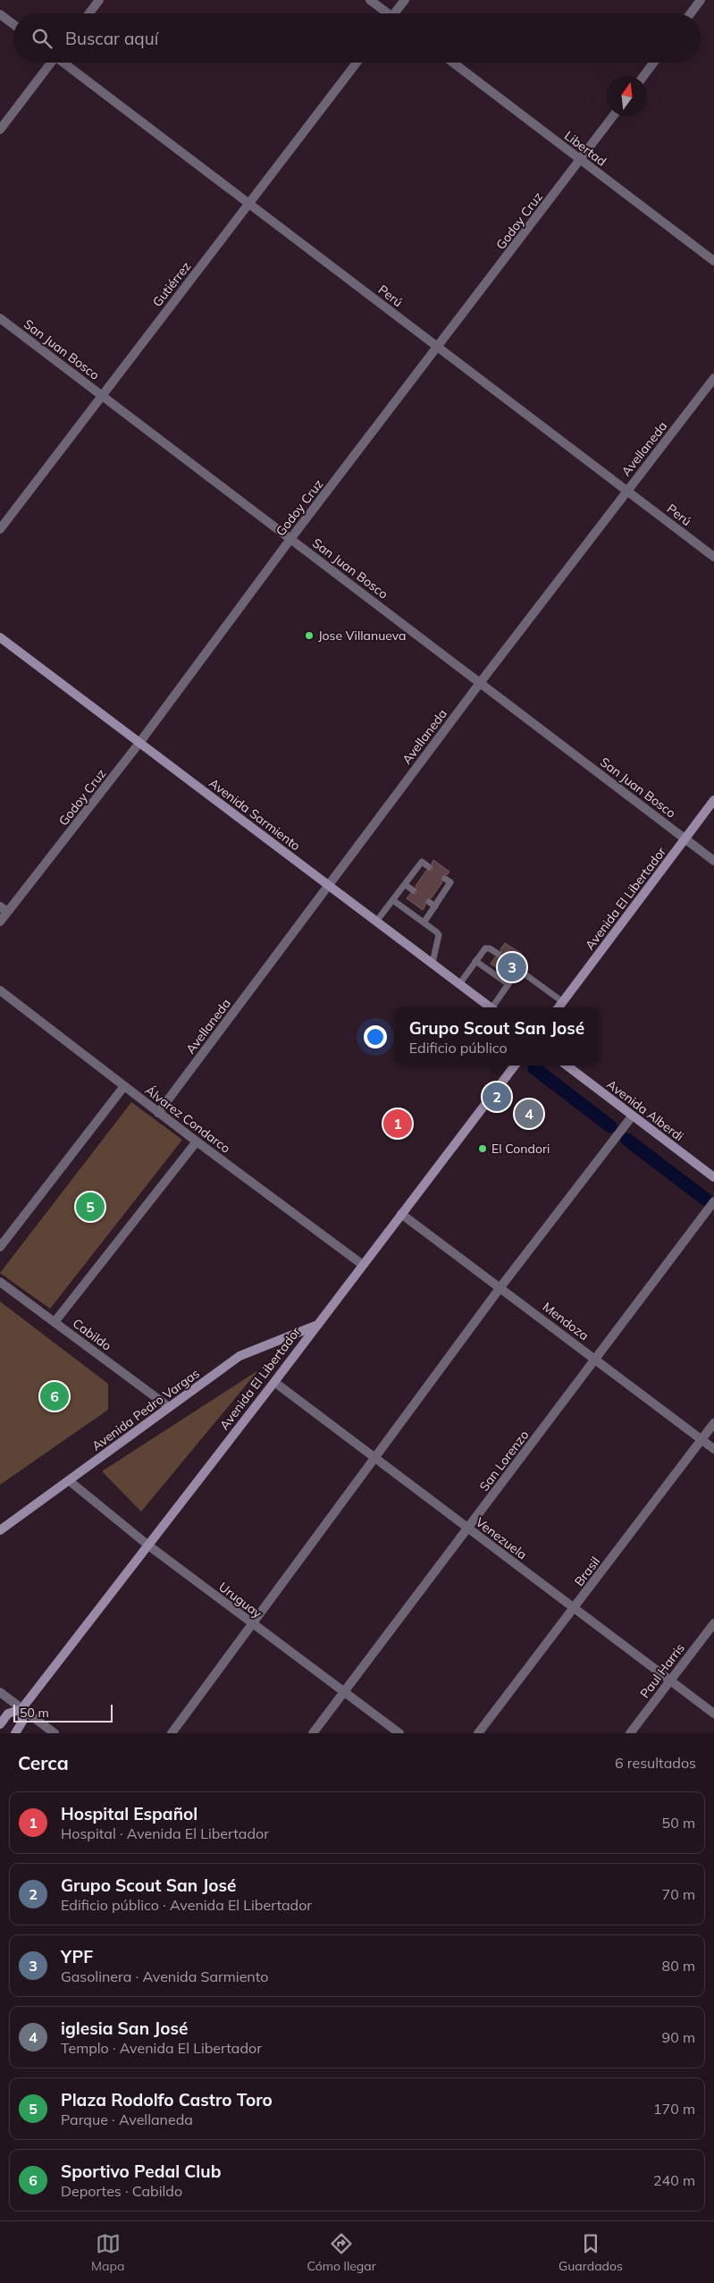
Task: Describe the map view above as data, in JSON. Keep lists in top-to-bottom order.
{
  "streets": {
    "main road": [
      "Avenida Sarmiento",
      "Avenida El Libertador",
      "Avenida Alberdi",
      "Avenida Pedro Vargas"
    ],
    "street": [
      "Libertad",
      "Godoy Cruz",
      "Gutiérrez",
      "Perú",
      "San Juan Bosco",
      "Avellaneda",
      "Álvarez Condarco",
      "Mendoza",
      "Cabildo",
      "San Lorenzo",
      "Venezuela",
      "Brasil",
      "Uruguay",
      "Paul Harris"
    ]
  },
  "crossings": [
    ["Libertad", "Godoy Cruz"],
    ["Godoy Cruz", "Perú"],
    ["Godoy Cruz", "San Juan Bosco"],
    ["Godoy Cruz", "Avenida Sarmiento"],
    ["Gutiérrez", "Perú"],
    ["Gutiérrez", "San Juan Bosco"],
    ["Perú", "Avellaneda"],
    ["San Juan Bosco", "Avellaneda"],
    ["San Juan Bosco", "Avenida El Libertador"],
    ["Avellaneda", "Avenida Sarmiento"],
    ["Avellaneda", "Álvarez Condarco"],
    ["Avenida El Libertador", "Álvarez Condarco"],
    ["Avenida El Libertador", "Mendoza"],
    ["Avenida El Libertador", "Avenida Pedro Vargas"],
    ["Avenida El Libertador", "Venezuela"],
    ["Avenida El Libertador", "Uruguay"],
    ["Mendoza", "San Lorenzo"],
    ["Mendoza", "Brasil"],
    ["Cabildo", "Avenida Pedro Vargas"],
    ["Avenida Pedro Vargas", "Uruguay"],
    ["San Lorenzo", "Venezuela"],
    ["San Lorenzo", "Uruguay"],
    ["Venezuela", "Brasil"],
    ["Venezuela", "Paul Harris"]
  ],
  "places": ["Jose Villanueva", "El Condori"],
  "scale_bar": "50 m",
  "north": "top",
  "page": {
    "search": "Buscar aquí",
    "pins": [
      "3",
      "2",
      "4",
      "1",
      "5",
      "6"
    ],
    "popup": ["Grupo Scout San José", "Edificio público"],
    "scale": "50 m",
    "heading": ["Cerca", "6 resultados"],
    "list": [
      {
        "mark": "1",
        "name": "Hospital Español",
        "note": "Hospital · Avenida El Libertador",
        "value": "50 m"
      },
      {
        "mark": "2",
        "name": "Grupo Scout San José",
        "note": "Edificio público · Avenida El Libertador",
        "value": "70 m"
      },
      {
        "mark": "3",
        "name": "YPF",
        "note": "Gasolinera · Avenida Sarmiento",
        "value": "80 m"
      },
      {
        "mark": "4",
        "name": "iglesia San José",
        "note": "Templo · Avenida El Libertador",
        "value": "90 m"
      },
      {
        "mark": "5",
        "name": "Plaza Rodolfo Castro Toro",
        "note": "Parque · Avellaneda",
        "value": "170 m"
      },
      {
        "mark": "6",
        "name": "Sportivo Pedal Club",
        "note": "Deportes · Cabildo",
        "value": "240 m"
      }
    ],
    "nav": ["Mapa", "Cómo llegar", "Guardados"]
  }
}
